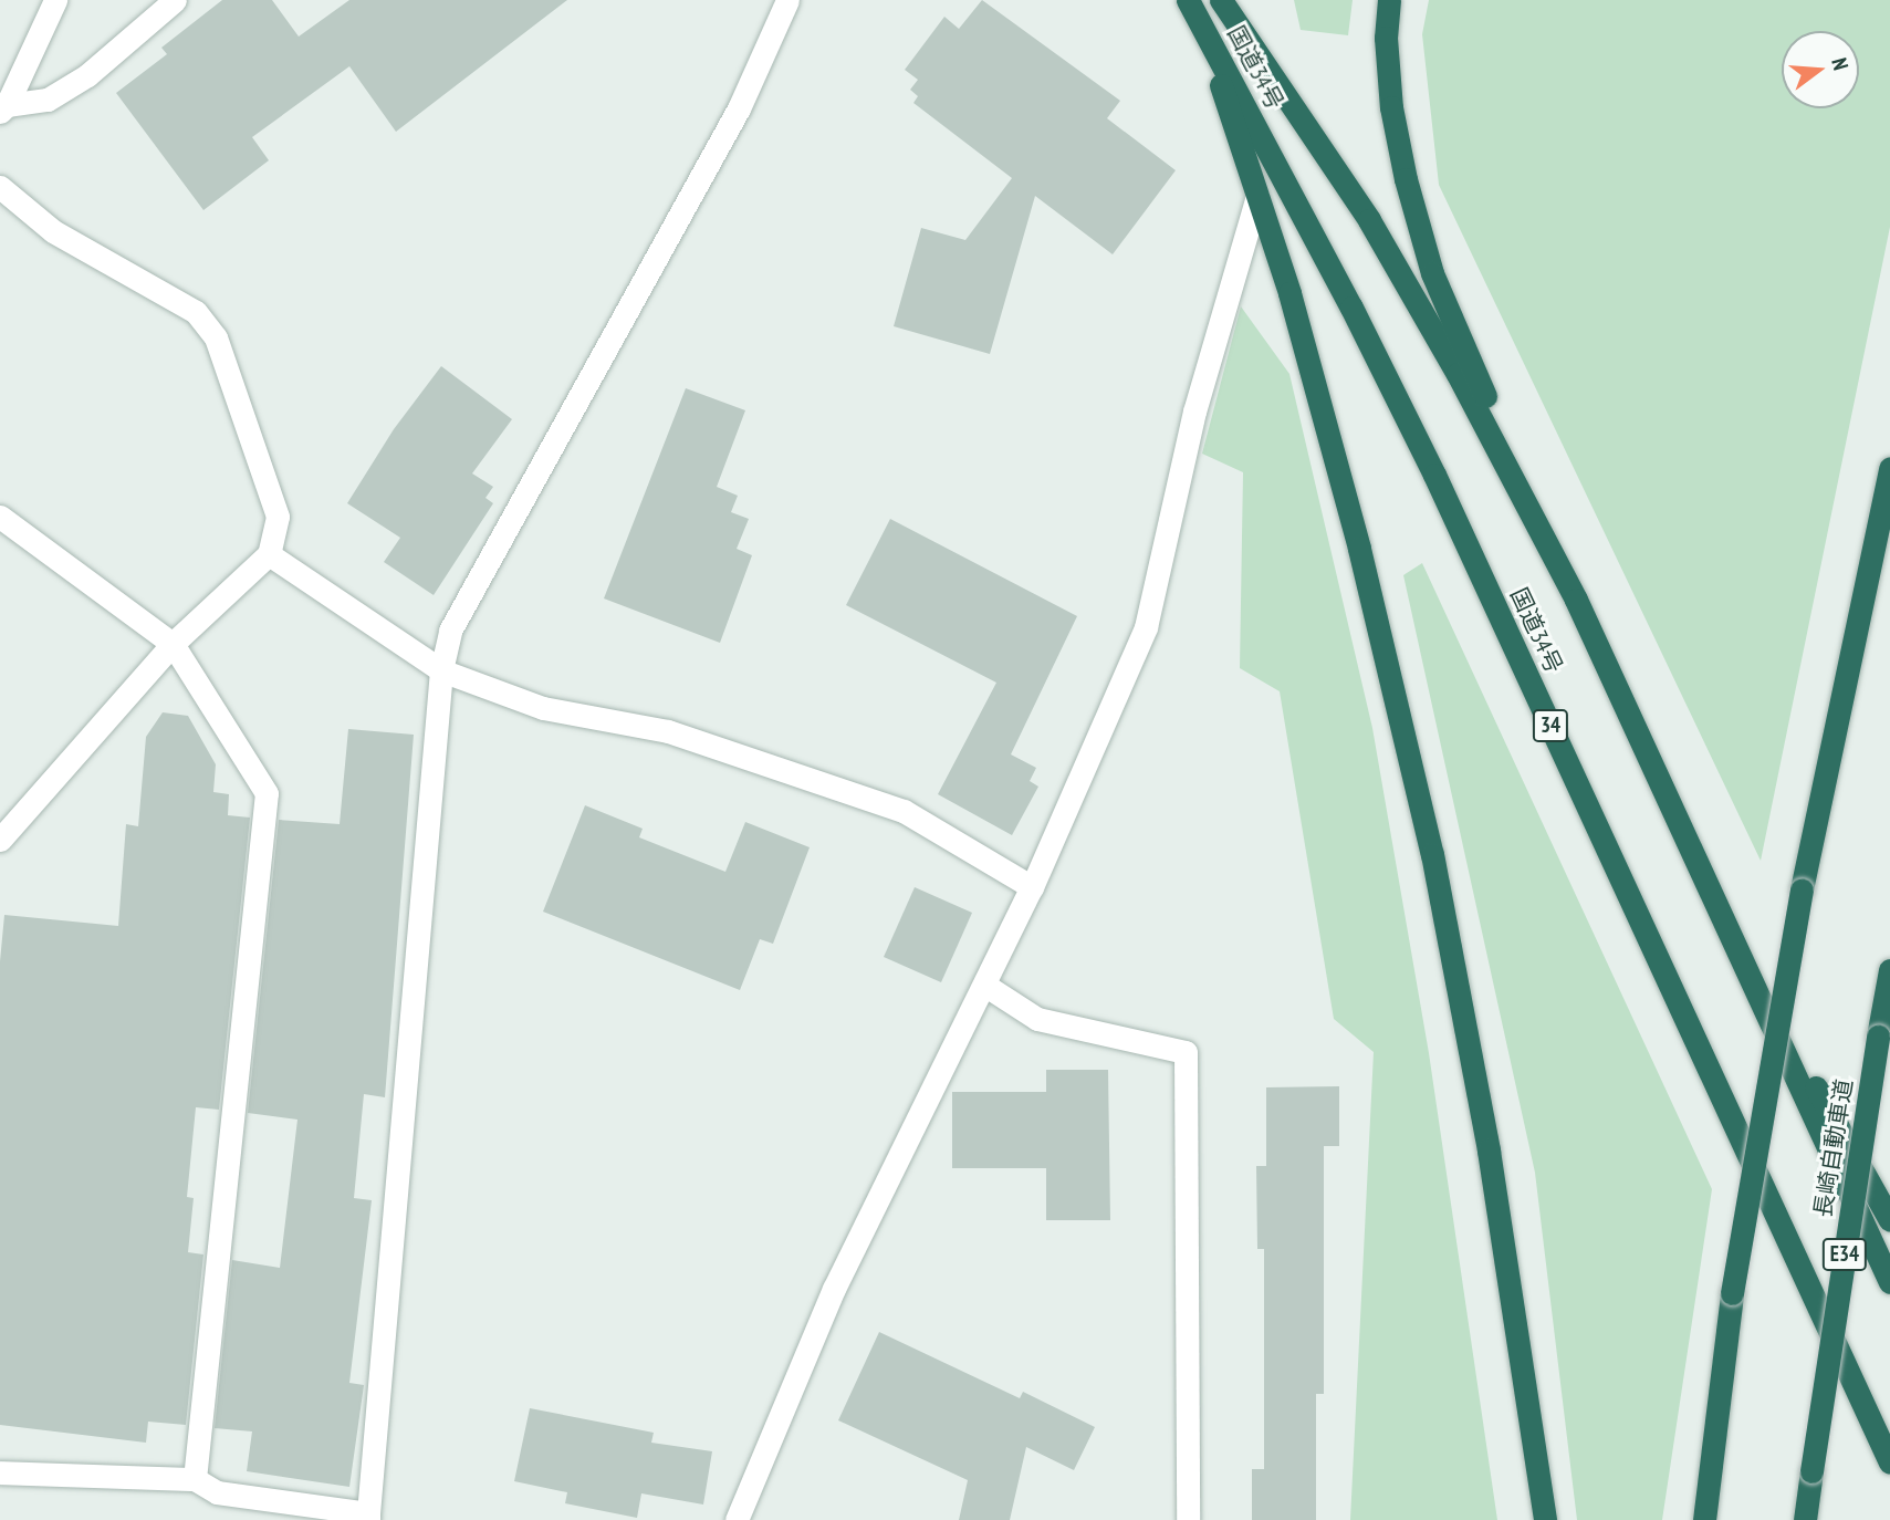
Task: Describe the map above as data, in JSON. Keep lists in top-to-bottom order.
{
  "streets": {
    "highway": [
      "国道34号",
      "34",
      "長崎自動車道",
      "E34"
    ]
  },
  "north": "right"
}
